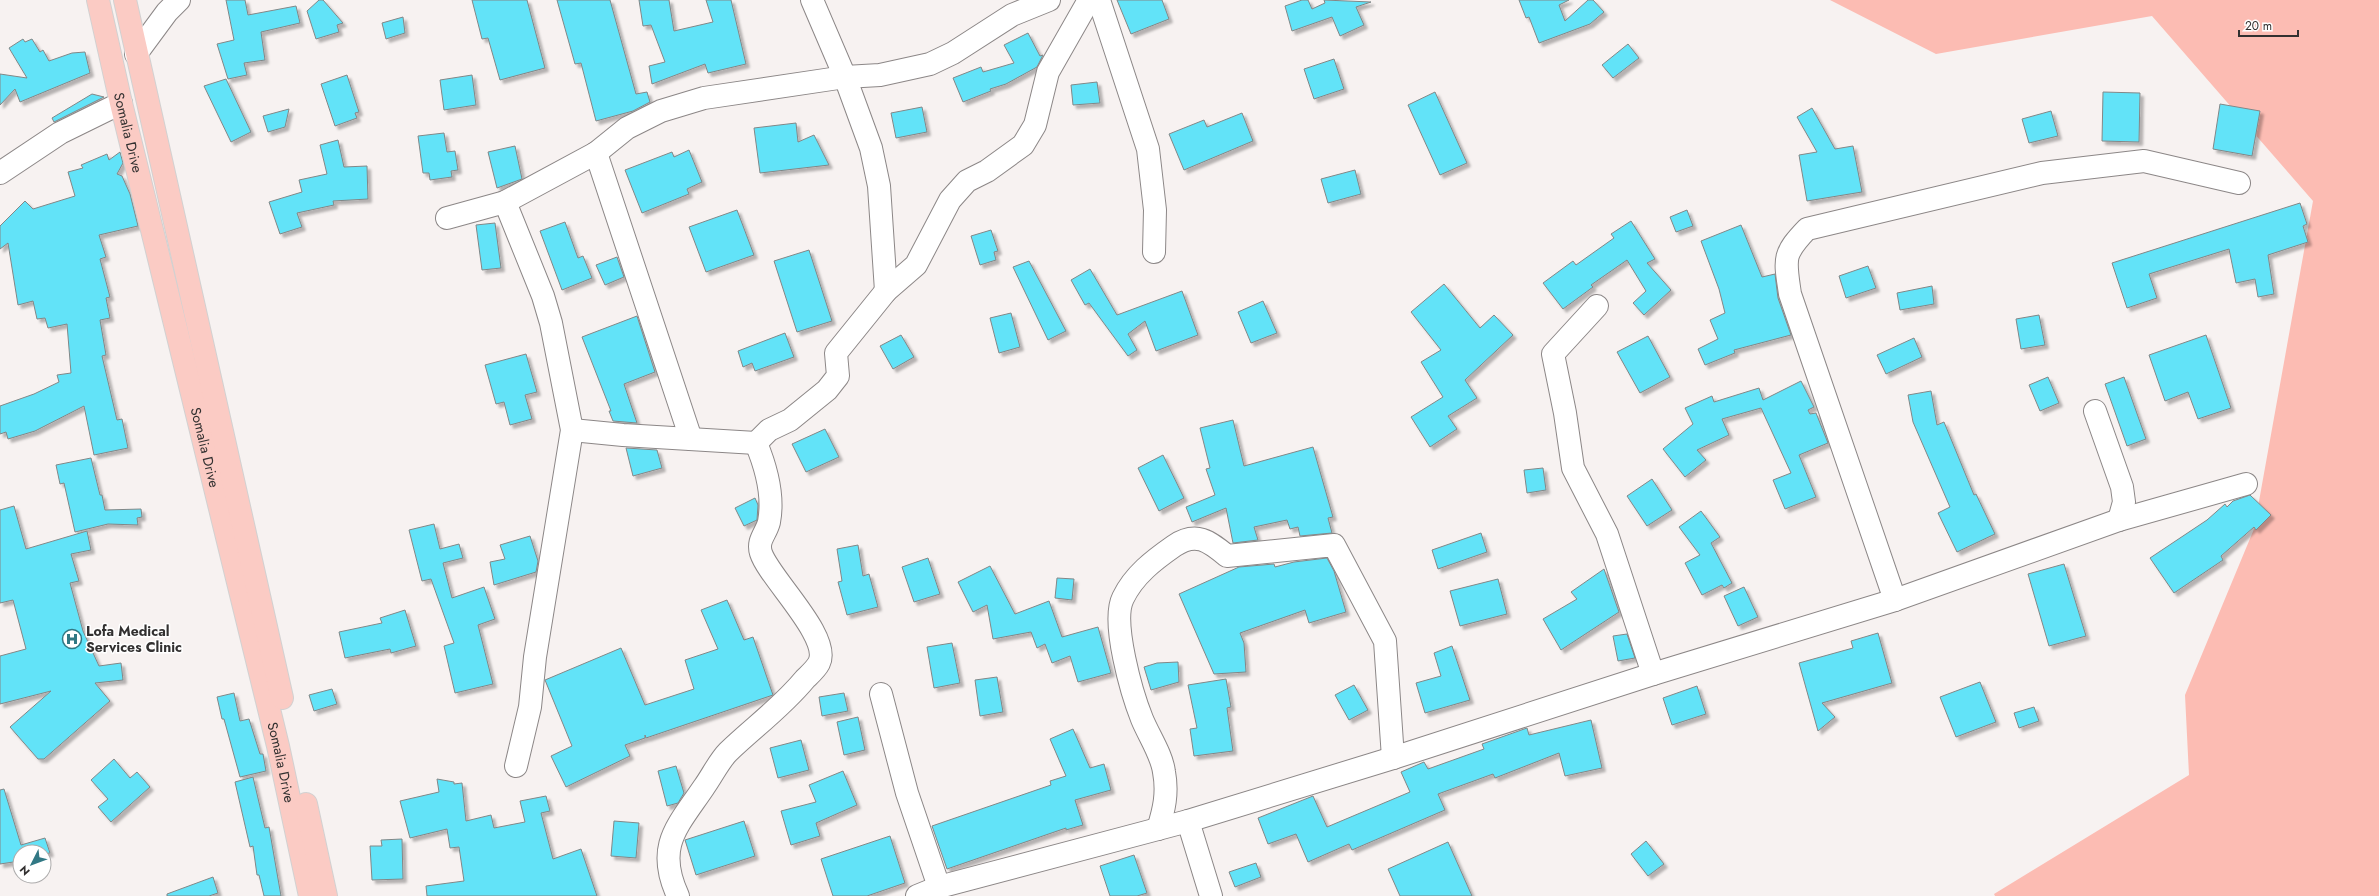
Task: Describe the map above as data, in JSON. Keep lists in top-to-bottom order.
{
  "streets": {
    "main road": ["Somalia Drive"]
  },
  "places": {
    "hospital": ["Lofa Medical Services Clinic"]
  },
  "scale_bar": "20 m",
  "north": "bottom left"
}
